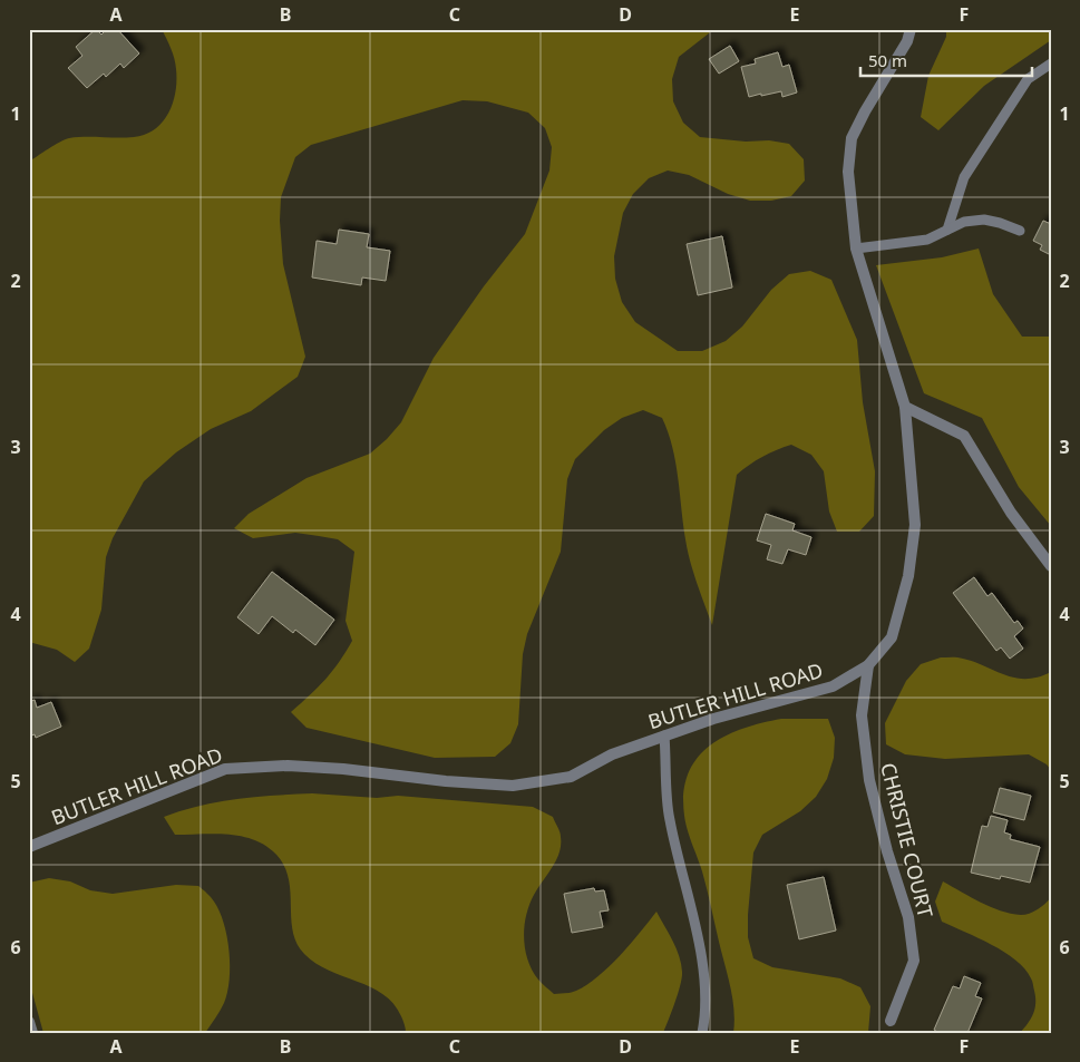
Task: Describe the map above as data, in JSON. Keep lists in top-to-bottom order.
{
  "streets": {
    "street": ["BUTLER HILL ROAD", "CHRISTIE COURT"]
  },
  "crossings": [
    ["BUTLER HILL ROAD", "CHRISTIE COURT"]
  ],
  "scale_bar": "50 m",
  "grid": {
    "columns": [
      "A",
      "B",
      "C",
      "D",
      "E",
      "F"
    ],
    "rows": [
      "1",
      "2",
      "3",
      "4",
      "5",
      "6"
    ]
  }
}
